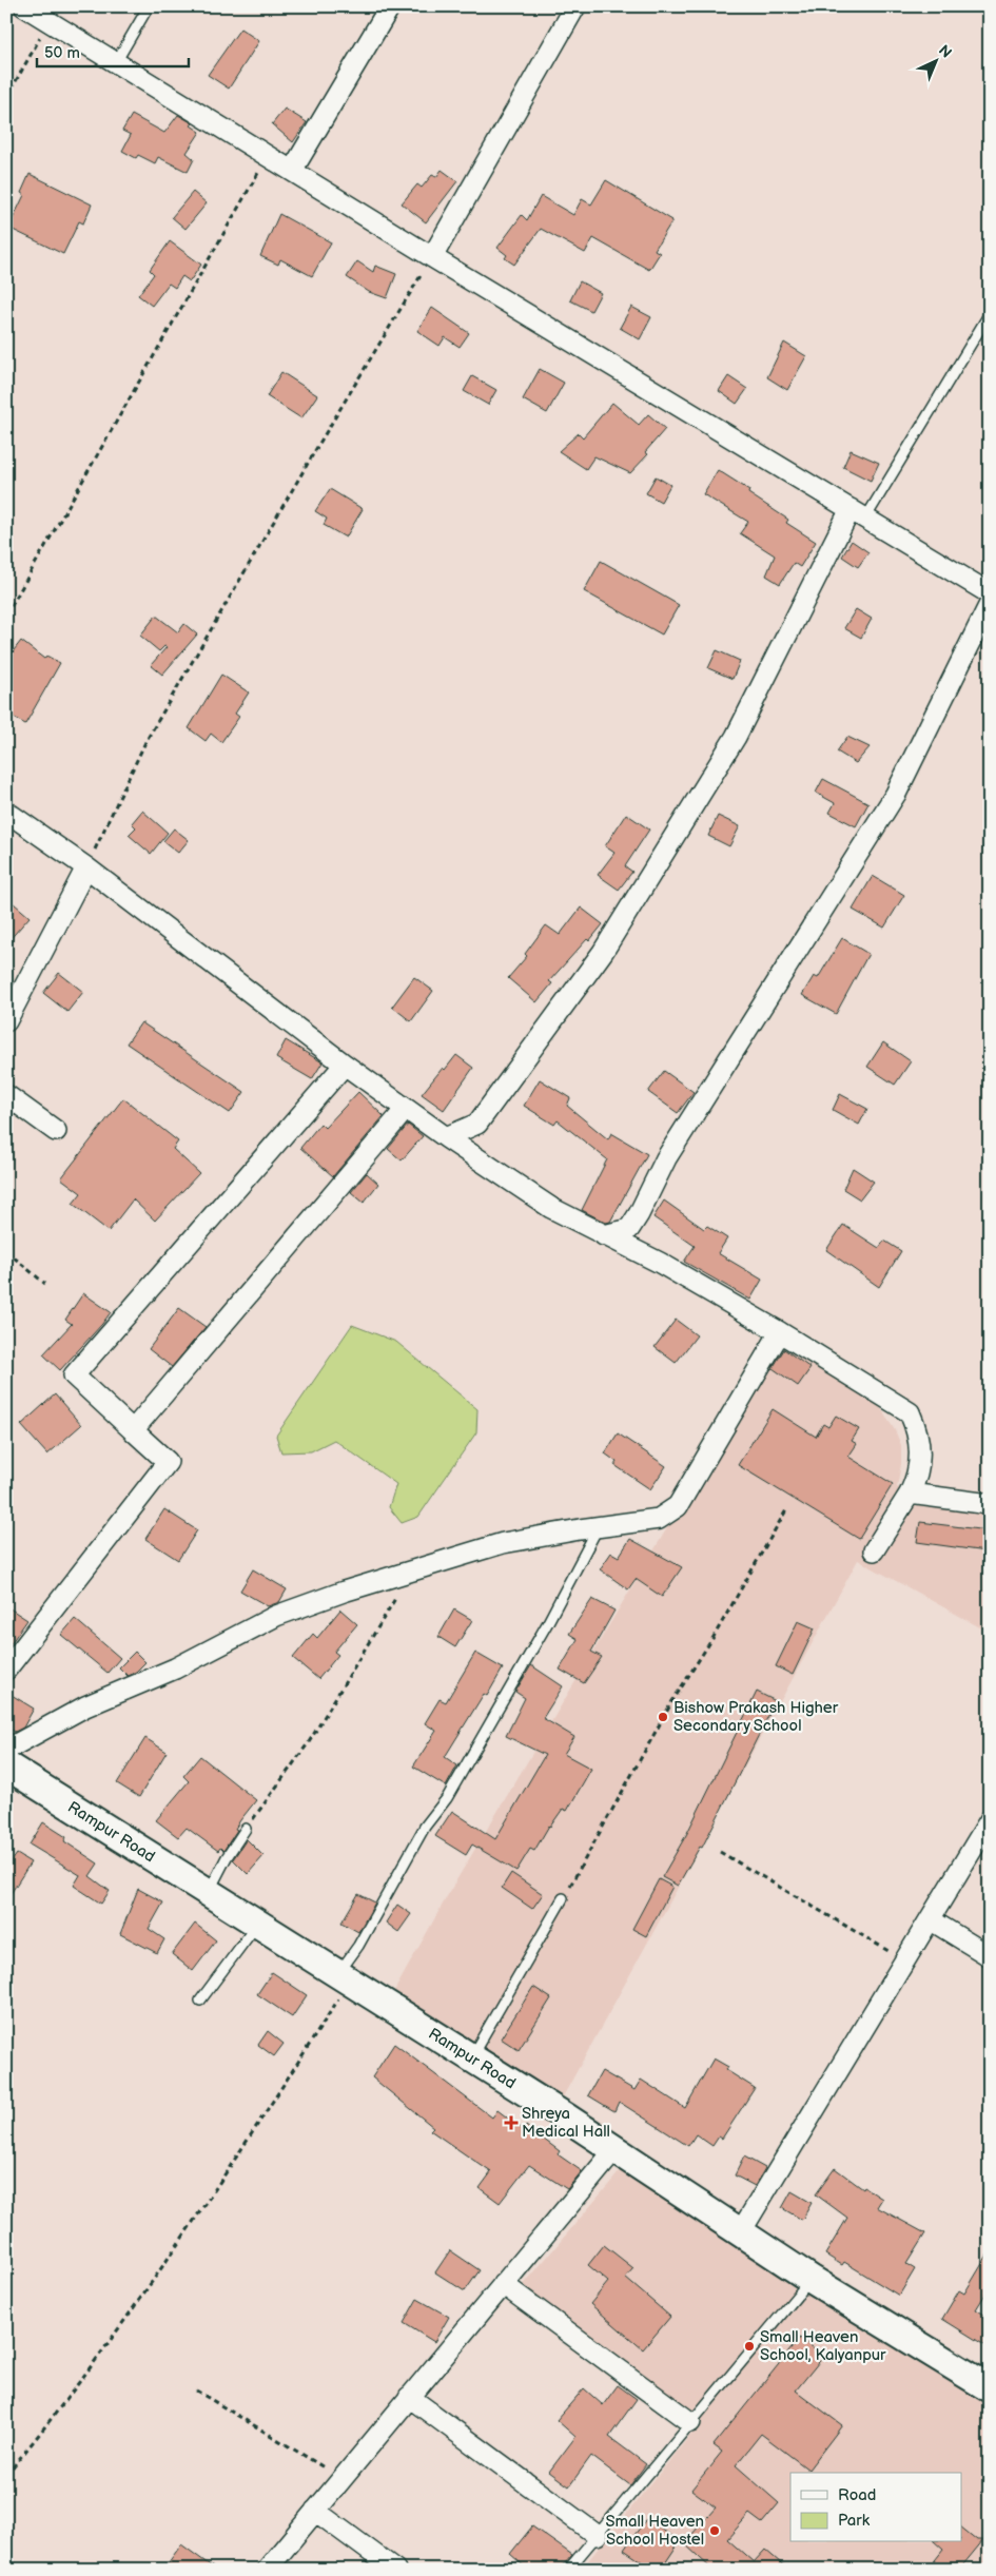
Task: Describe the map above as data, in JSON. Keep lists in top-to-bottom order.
{
  "streets": {
    "main road": ["Rampur Road"]
  },
  "places": {
    "other": ["Bishow Prakash Higher Secondary School", "Small Heaven School, Kalyanpur", "Small Heaven School Hostel"],
    "health": ["Shreya Medical Hall"]
  },
  "legend": ["Road", "Park"],
  "scale_bar": "50 m",
  "north": "top right"
}
